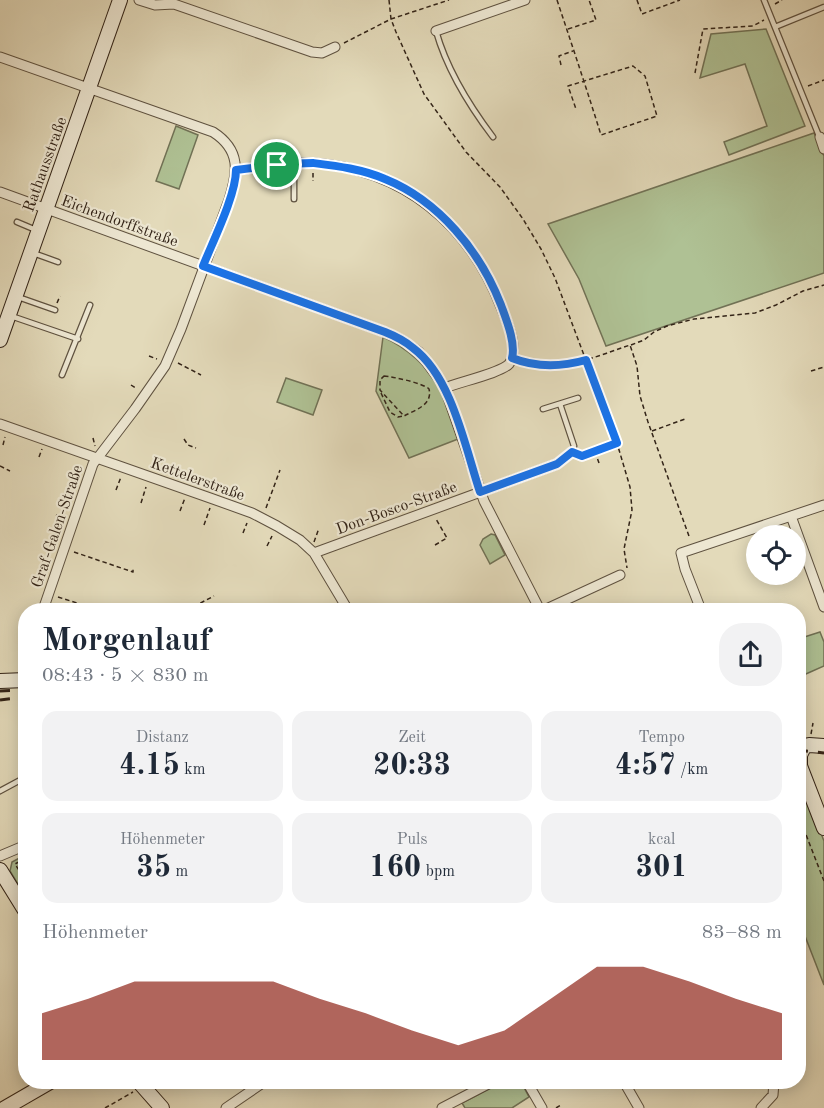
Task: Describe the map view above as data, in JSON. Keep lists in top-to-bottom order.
{
  "streets": {
    "street": [
      "Rathausstraße",
      "Eichendorffstraße",
      "Kettelerstraße",
      "Don-Bosco-Straße",
      "Graf-Galen-Straße"
    ]
  },
  "crossings": [
    ["Rathausstraße", "Eichendorffstraße"],
    ["Eichendorffstraße", "Don-Bosco-Straße"],
    ["Eichendorffstraße", "Graf-Galen-Straße"],
    ["Kettelerstraße", "Don-Bosco-Straße"],
    ["Kettelerstraße", "Graf-Galen-Straße"]
  ],
  "page": {
    "heading": ["Morgenlauf", "08:43 · 5 × 830 m"],
    "stats": [
      ["Distanz", "4.15 km"],
      ["Zeit", "20:33"],
      ["Tempo", "4:57 /km"],
      ["Höhenmeter", "35 m"],
      ["Puls", "160 bpm"],
      ["kcal", "301"]
    ],
    "chart": ["Höhenmeter", "83–88 m"]
  }
}
